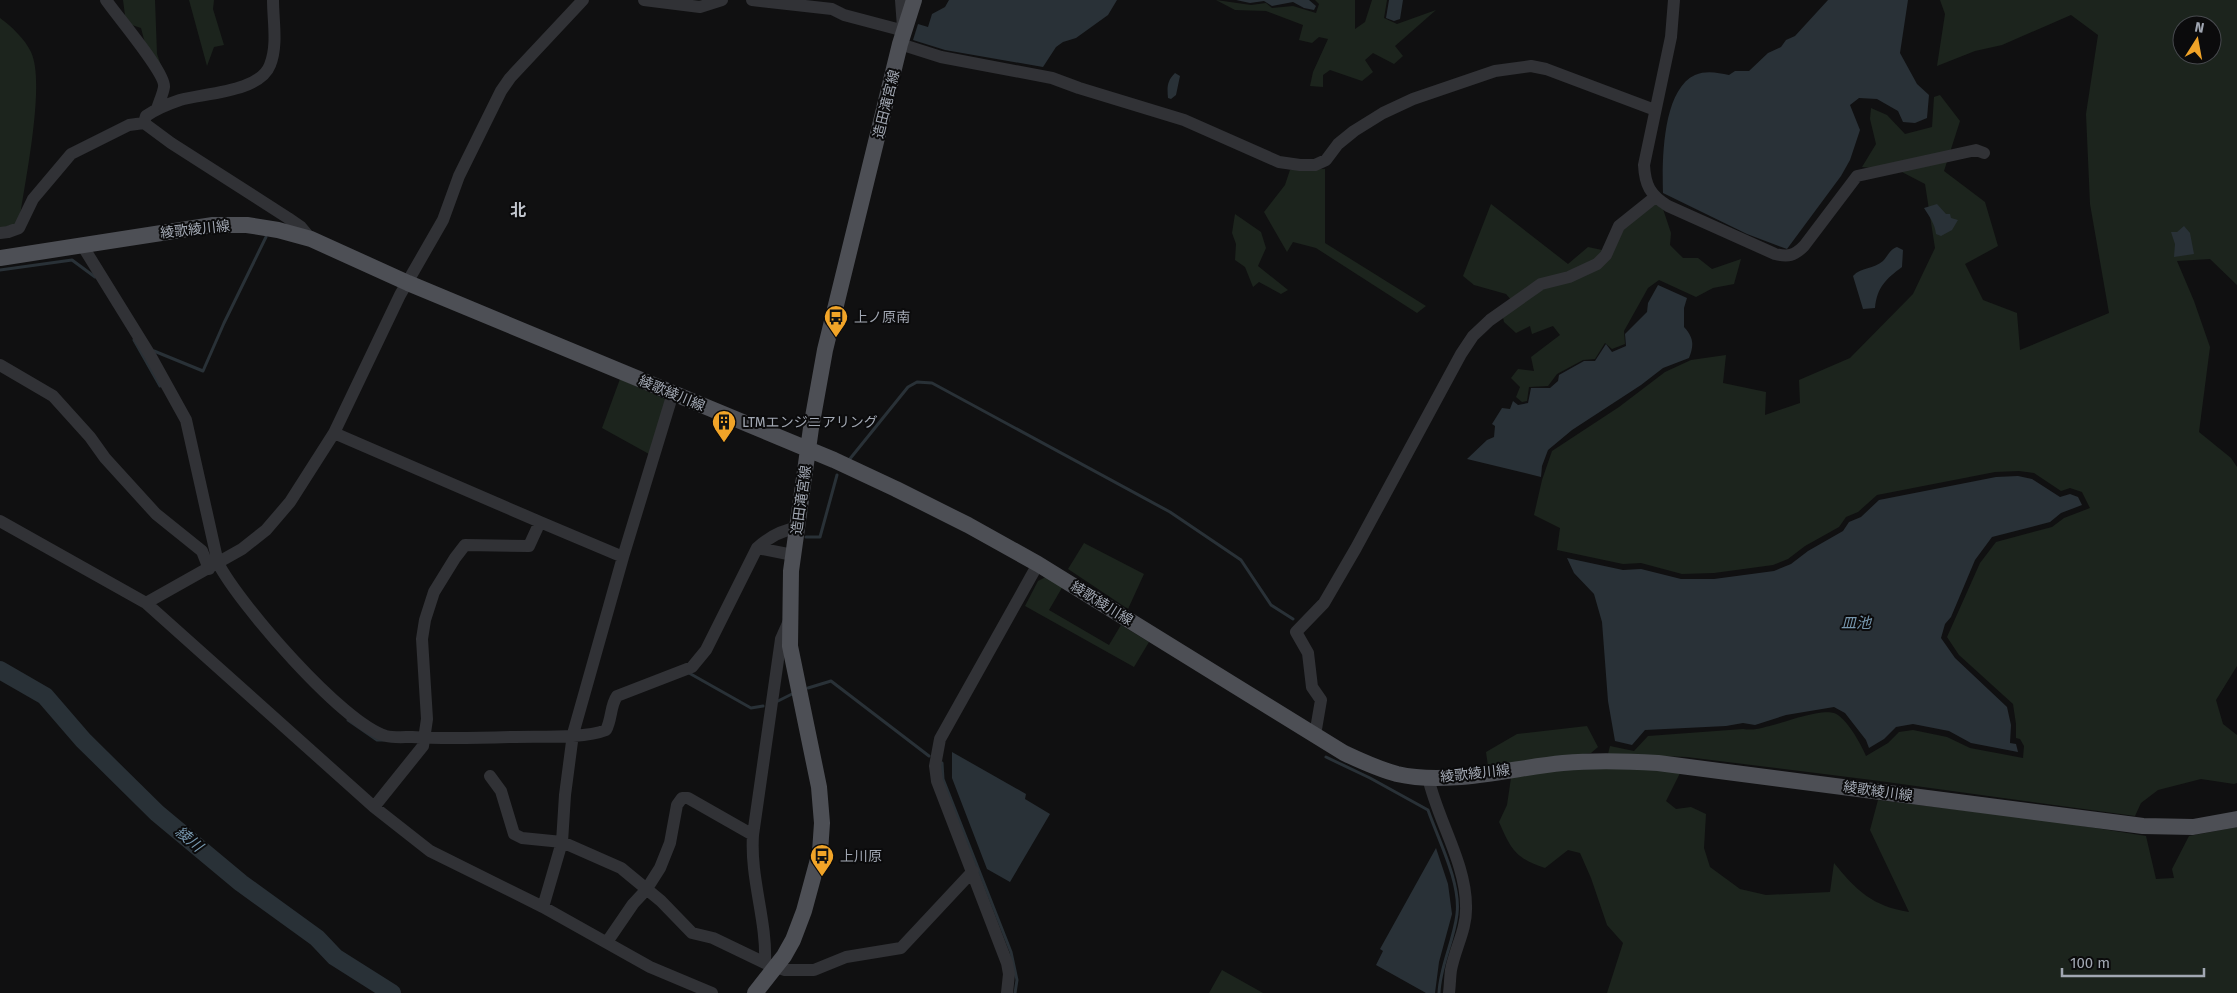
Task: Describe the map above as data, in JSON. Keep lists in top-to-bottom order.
{
  "streets": {
    "main road": ["造田滝宮線", "綾歌綾川線"]
  },
  "crossings": [
    ["造田滝宮線", "綾歌綾川線"]
  ],
  "districts": ["北"],
  "water": ["皿池", "綾川"],
  "places": {
    "bus stop": ["上ノ原南", "上川原"],
    "building": ["LTMエンジニアリング"]
  },
  "scale_bar": "100 m",
  "north": "top"
}
